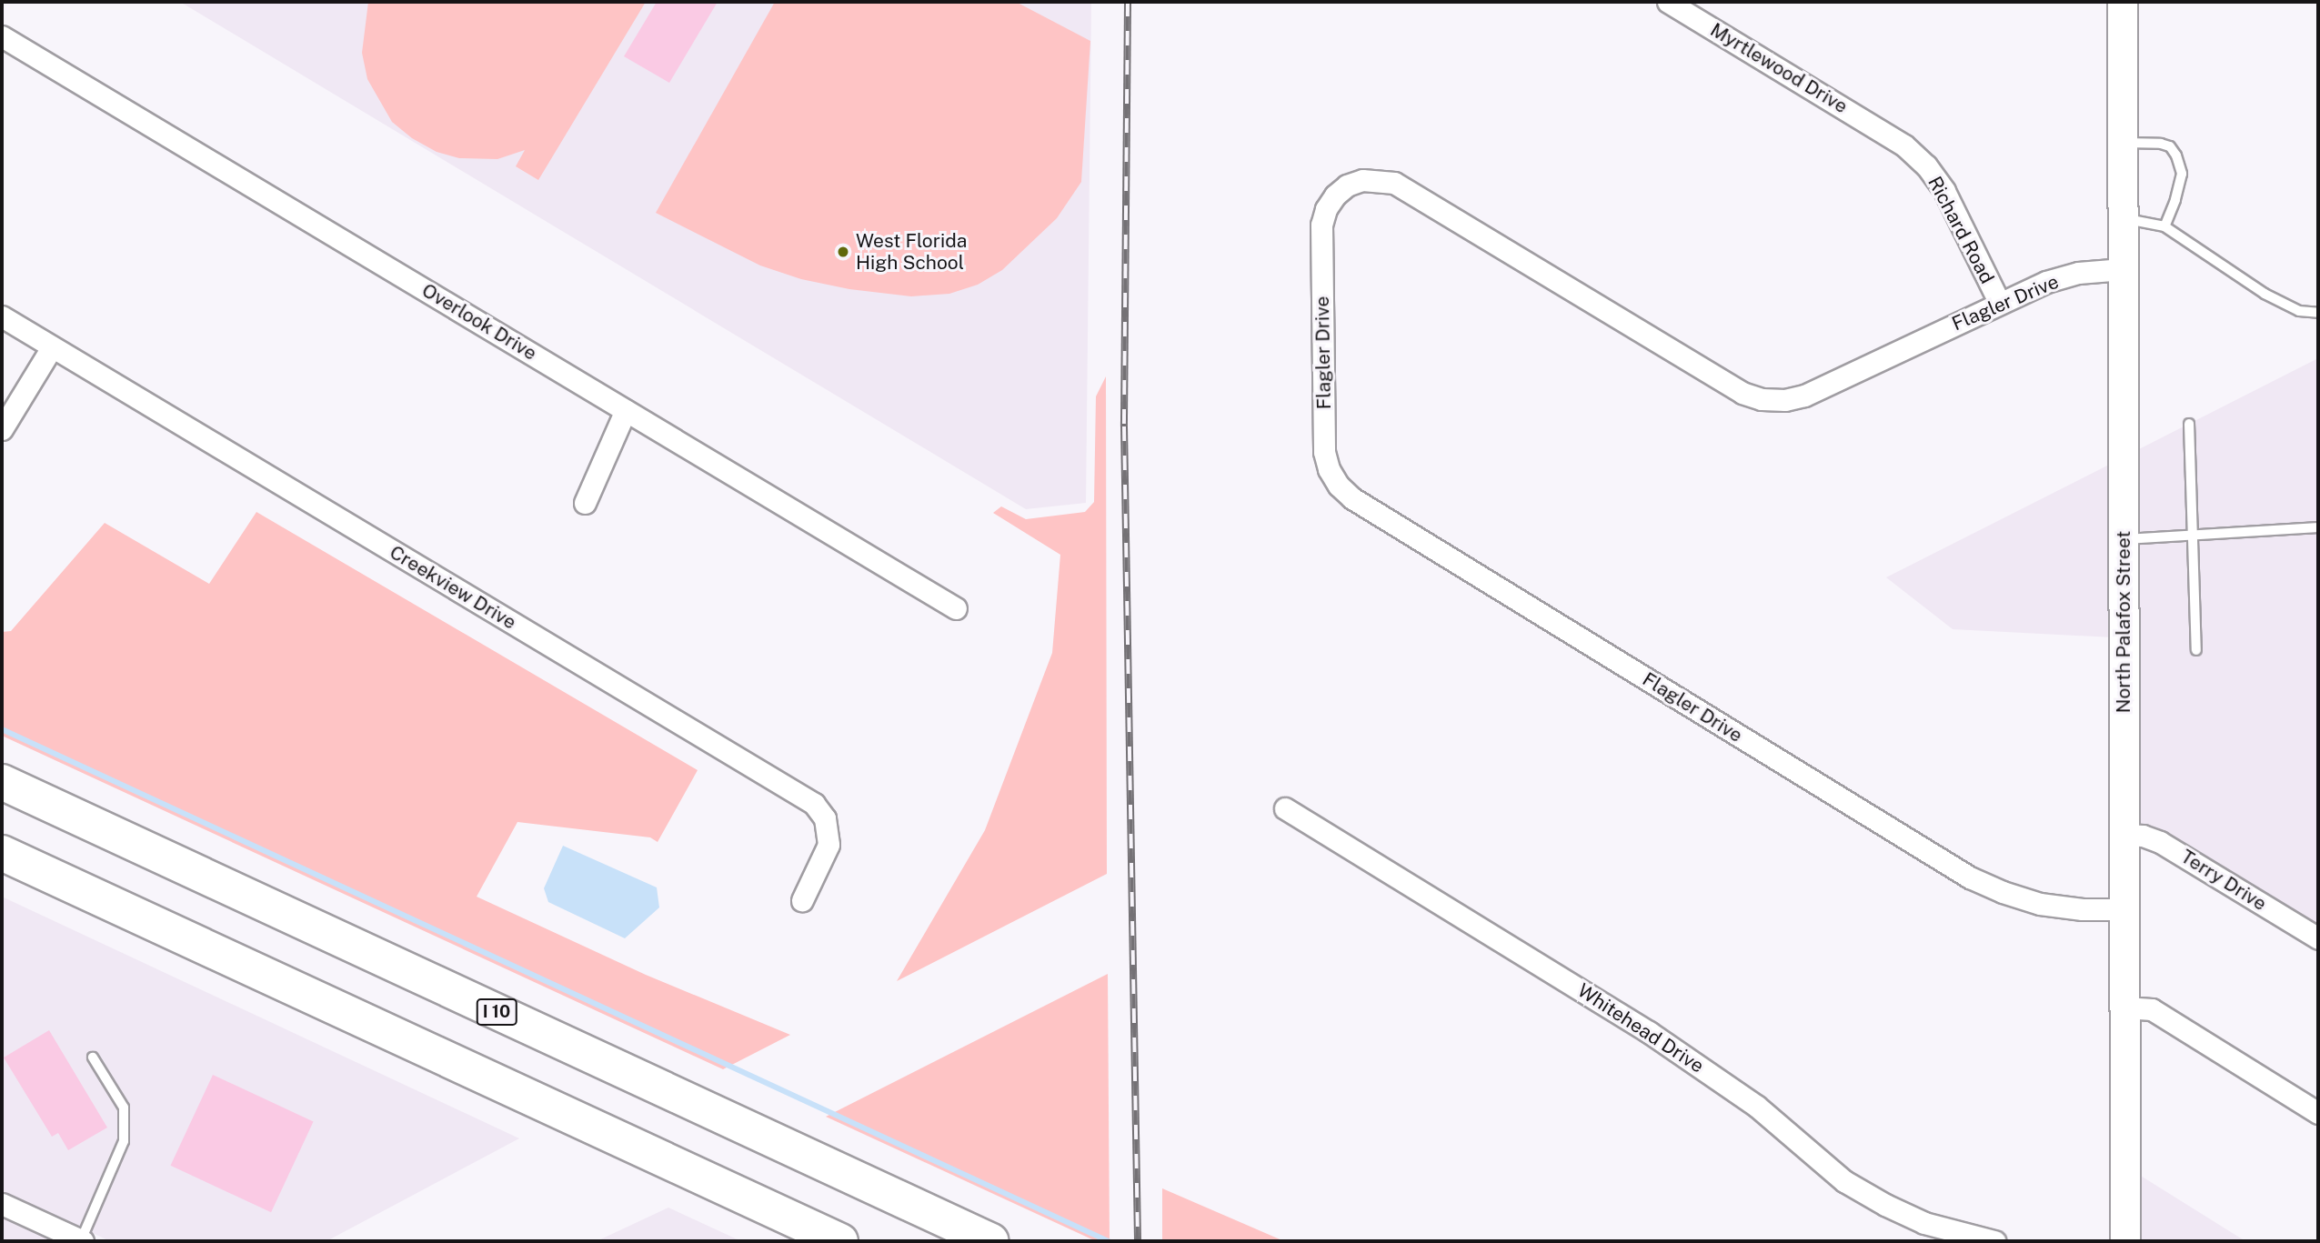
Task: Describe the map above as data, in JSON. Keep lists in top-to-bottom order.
{
  "streets": {
    "highway": ["I 10"],
    "main road": ["North Palafox Street"],
    "street": [
      "Myrtlewood Drive",
      "Richard Road",
      "Flagler Drive",
      "Overlook Drive",
      "Creekview Drive",
      "Terry Drive",
      "Whitehead Drive"
    ]
  },
  "crossings": [
    ["Myrtlewood Drive", "Richard Road"],
    ["Richard Road", "Flagler Drive"],
    ["Flagler Drive", "North Palafox Street"],
    ["North Palafox Street", "Terry Drive"]
  ],
  "places": ["West Florida High School"]
}
